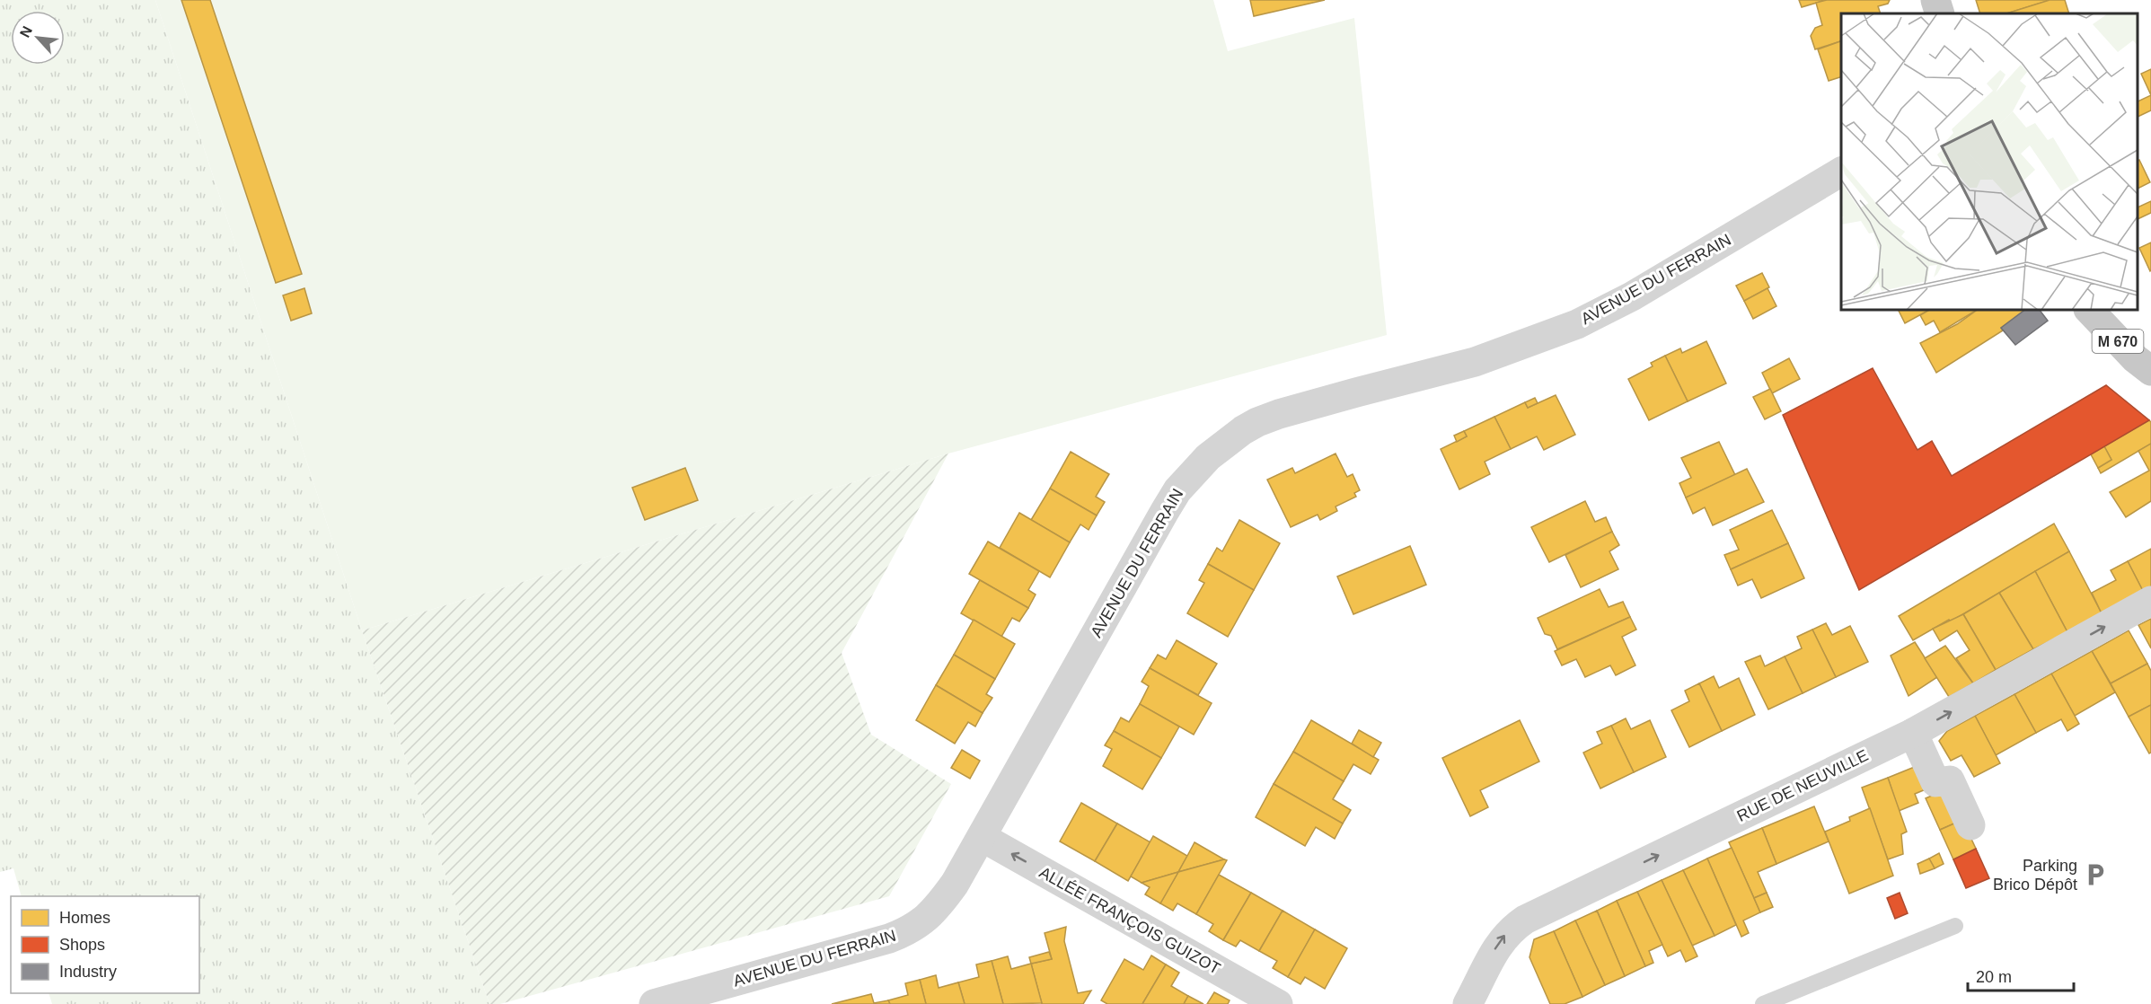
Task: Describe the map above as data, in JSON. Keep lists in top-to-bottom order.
{
  "streets": {
    "main road": ["M 670"],
    "street": ["AVENUE DU FERRAIN", "RUE DE NEUVILLE", "ALLÉE FRANÇOIS GUIZOT"]
  },
  "crossings": [
    ["AVENUE DU FERRAIN", "ALLÉE FRANÇOIS GUIZOT"]
  ],
  "one_way": ["RUE DE NEUVILLE", "ALLÉE FRANÇOIS GUIZOT"],
  "places": {
    "parking": ["Parking Brico Dépôt"]
  },
  "legend": ["Homes", "Shops", "Industry"],
  "scale_bar": "20 m",
  "north": "top left"
}
